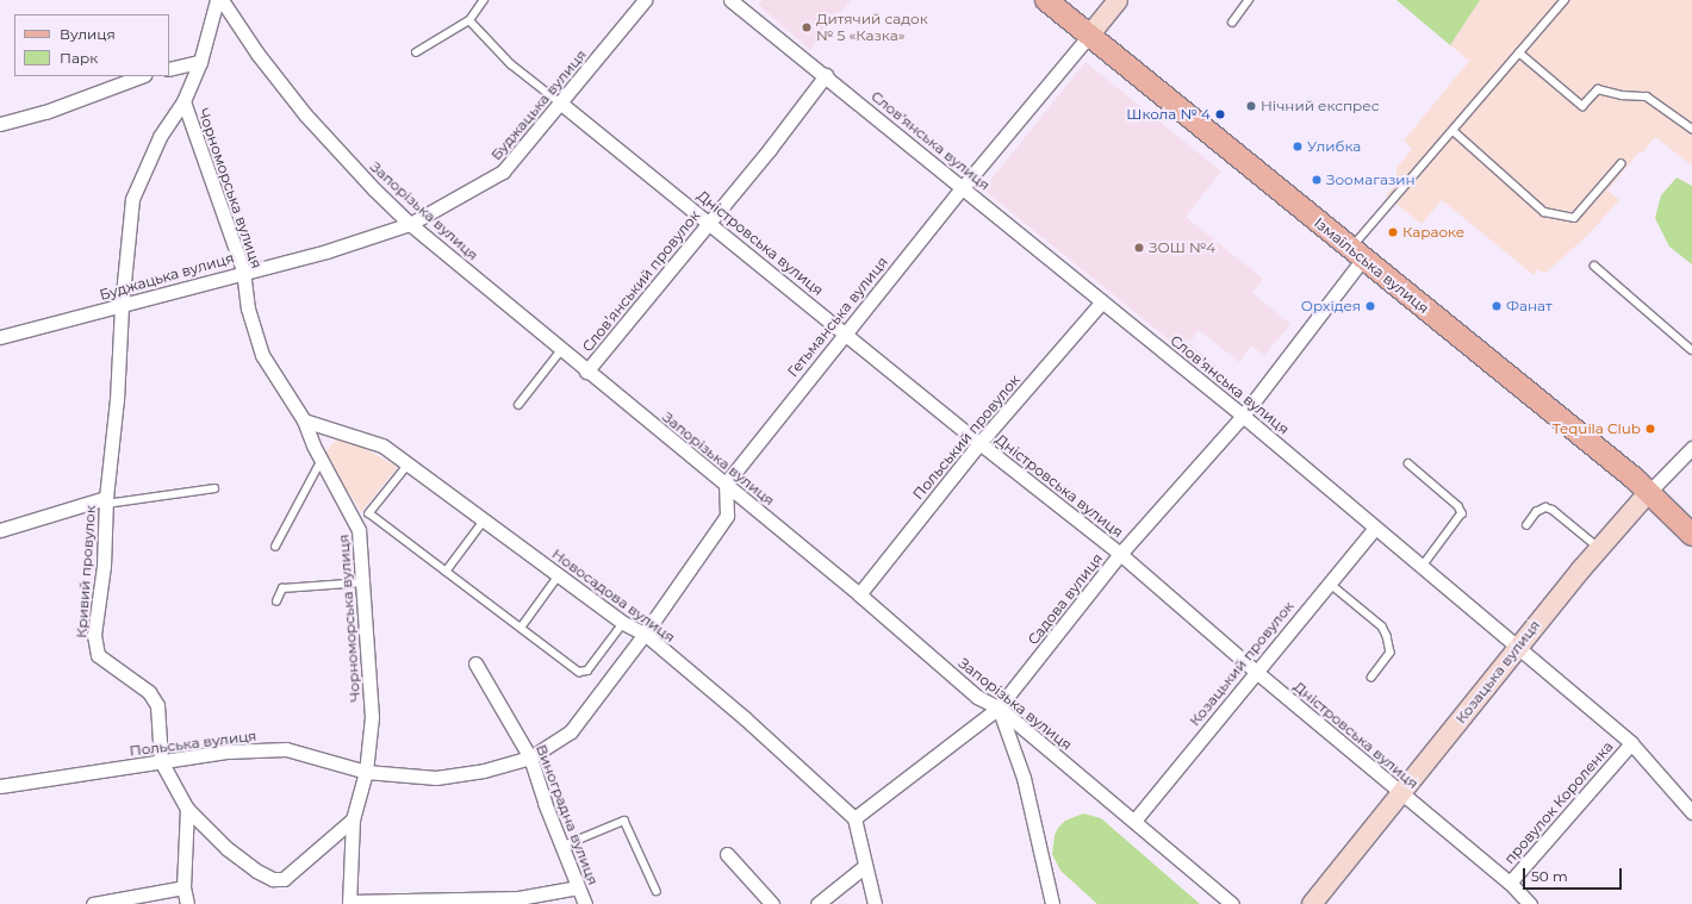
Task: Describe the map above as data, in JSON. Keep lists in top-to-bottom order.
{
  "streets": {
    "main road": ["Ізмаїльська вулиця"],
    "street": [
      "Буджацька вулиця",
      "Словʼянська вулиця",
      "Чорноморська вулиця",
      "Запорізька вулиця",
      "Дністровська вулиця",
      "Словʼянський провулок",
      "Гетьманська вулиця",
      "Польський провулок",
      "Кривий провулок",
      "Новосадова вулиця",
      "Садова вулиця",
      "Козацький провулок",
      "Козацька вулиця",
      "Польська вулиця",
      "провулок Короленка",
      "Виноградна вулиця"
    ]
  },
  "crossings": [
    ["Буджацька вулиця", "Чорноморська вулиця"],
    ["Буджацька вулиця", "Запорізька вулиця"],
    ["Буджацька вулиця", "Дністровська вулиця"],
    ["Буджацька вулиця", "Кривий провулок"],
    ["Словʼянська вулиця", "Словʼянський провулок"],
    ["Словʼянська вулиця", "Гетьманська вулиця"],
    ["Словʼянська вулиця", "Польський провулок"],
    ["Словʼянська вулиця", "Садова вулиця"],
    ["Словʼянська вулиця", "Козацький провулок"],
    ["Словʼянська вулиця", "Козацька вулиця"],
    ["Словʼянська вулиця", "провулок Короленка"],
    ["Чорноморська вулиця", "Кривий провулок"],
    ["Чорноморська вулиця", "Новосадова вулиця"],
    ["Чорноморська вулиця", "Польська вулиця"],
    ["Запорізька вулиця", "Словʼянський провулок"],
    ["Запорізька вулиця", "Гетьманська вулиця"],
    ["Запорізька вулиця", "Польський провулок"],
    ["Запорізька вулиця", "Садова вулиця"],
    ["Запорізька вулиця", "Козацький провулок"],
    ["Дністровська вулиця", "Словʼянський провулок"],
    ["Дністровська вулиця", "Гетьманська вулиця"],
    ["Дністровська вулиця", "Польський провулок"],
    ["Дністровська вулиця", "Садова вулиця"],
    ["Дністровська вулиця", "Козацький провулок"],
    ["Дністровська вулиця", "Козацька вулиця"],
    ["Дністровська вулиця", "провулок Короленка"],
    ["Ізмаїльська вулиця", "Гетьманська вулиця"],
    ["Ізмаїльська вулиця", "Садова вулиця"],
    ["Ізмаїльська вулиця", "Козацька вулиця"],
    ["Кривий провулок", "Польська вулиця"],
    ["Новосадова вулиця", "Садова вулиця"],
    ["Новосадова вулиця", "Польська вулиця"],
    ["Польська вулиця", "Виноградна вулиця"]
  ],
  "places": [
    "Дитячий садок № 5 «Казка»",
    "Нічний експрес",
    "Школа № 4",
    "Улибка",
    "Зоомагазин",
    "Караоке",
    "ЗОШ №4",
    "Орхідея",
    "Фанат",
    "Tequila Club"
  ],
  "legend": ["Вулиця", "Парк"],
  "scale_bar": "50 m"
}
